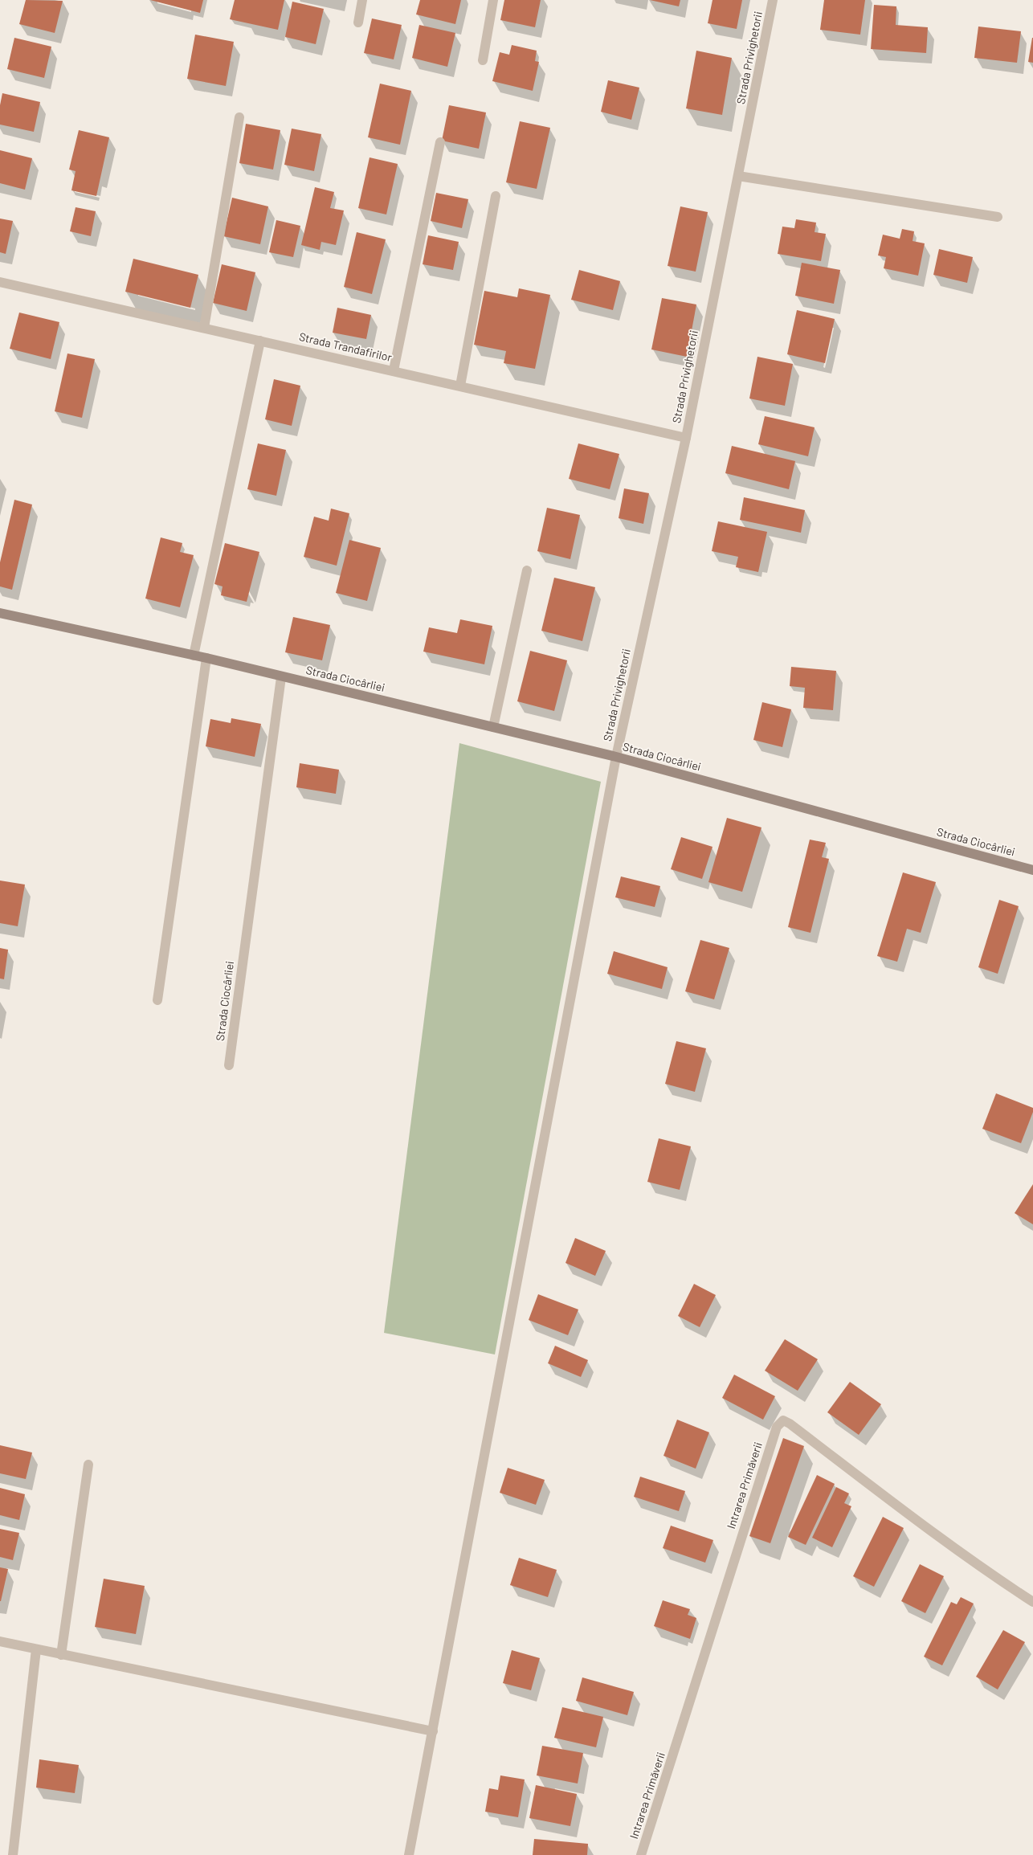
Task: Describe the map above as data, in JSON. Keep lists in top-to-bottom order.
{
  "streets": {
    "street": [
      "Strada Privighetorii",
      "Strada Trandafirilor",
      "Strada Ciocârliei",
      "Intrarea Primăverii"
    ]
  },
  "crossings": [
    ["Strada Privighetorii", "Strada Trandafirilor"],
    ["Strada Privighetorii", "Strada Ciocârliei"]
  ]
}
